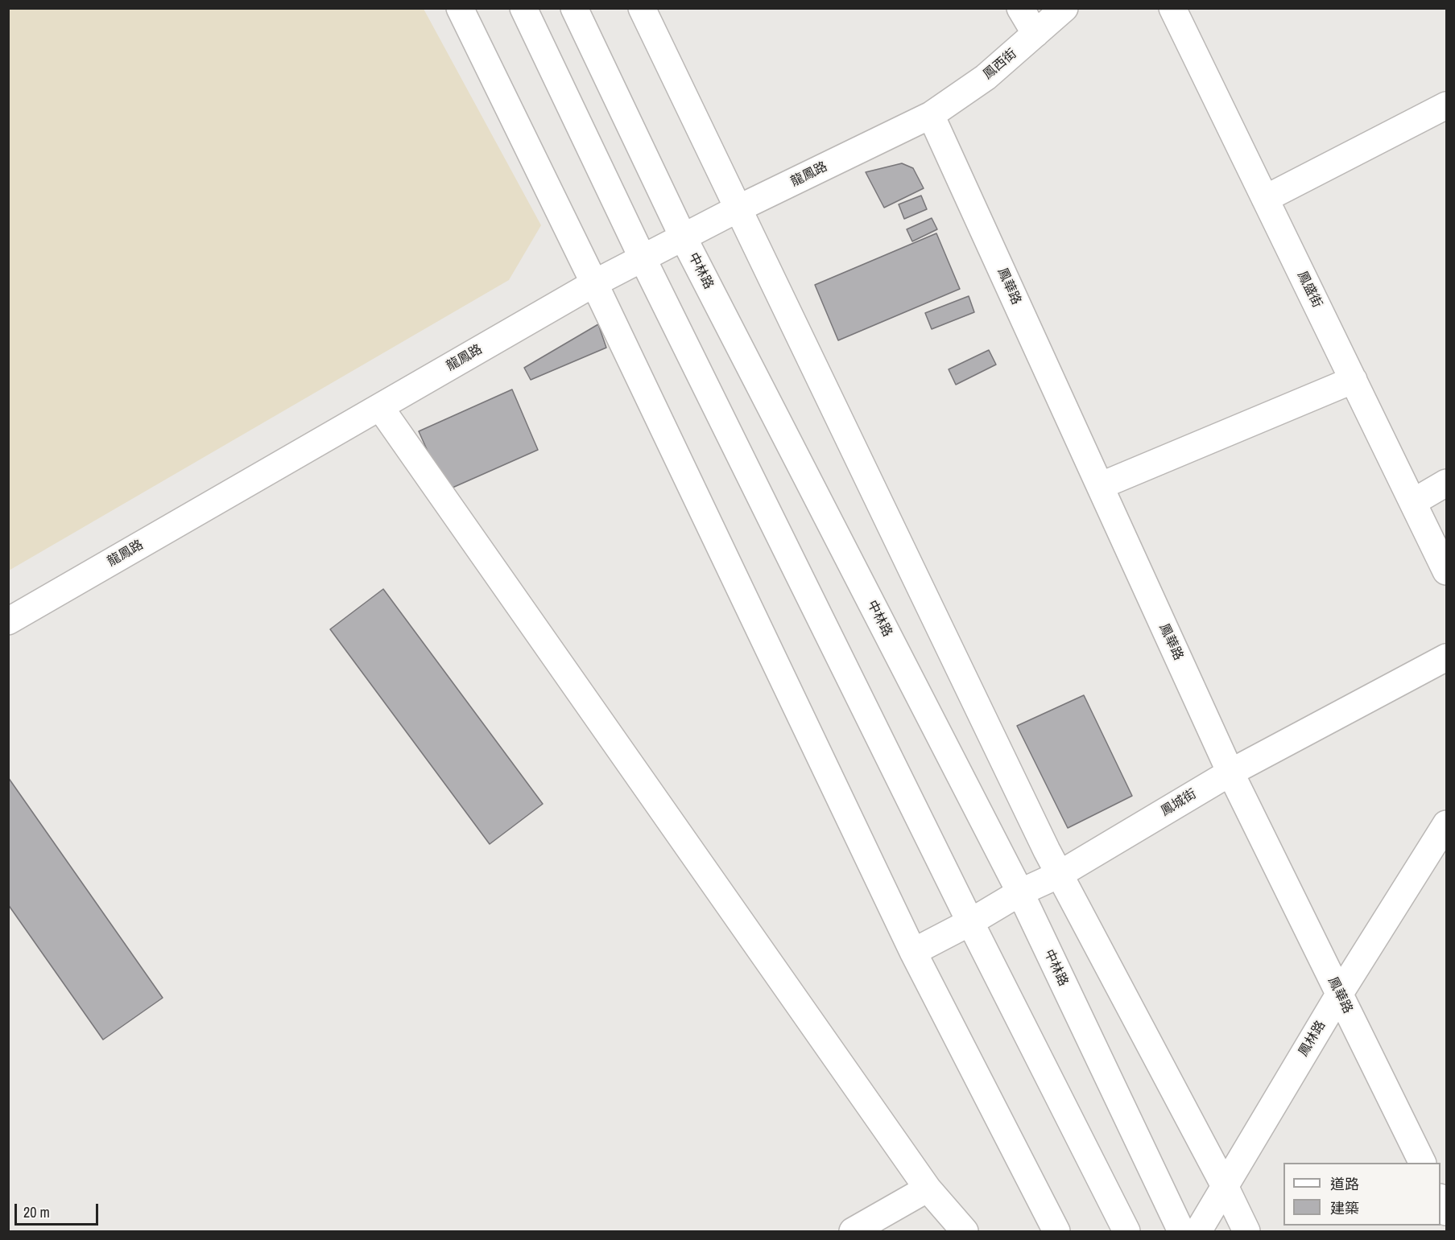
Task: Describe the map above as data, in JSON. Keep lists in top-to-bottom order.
{
  "streets": {
    "street": [
      "鳳西街",
      "龍鳳路",
      "中林路",
      "鳳華路",
      "鳳盛街",
      "鳳城街",
      "鳳林路"
    ]
  },
  "crossings": [
    ["鳳西街", "龍鳳路"],
    ["鳳西街", "鳳華路"],
    ["龍鳳路", "中林路"],
    ["龍鳳路", "鳳華路"],
    ["中林路", "鳳城街"],
    ["鳳華路", "鳳城街"],
    ["鳳華路", "鳳林路"]
  ],
  "legend": ["道路", "建築"],
  "scale_bar": "20 m"
}
